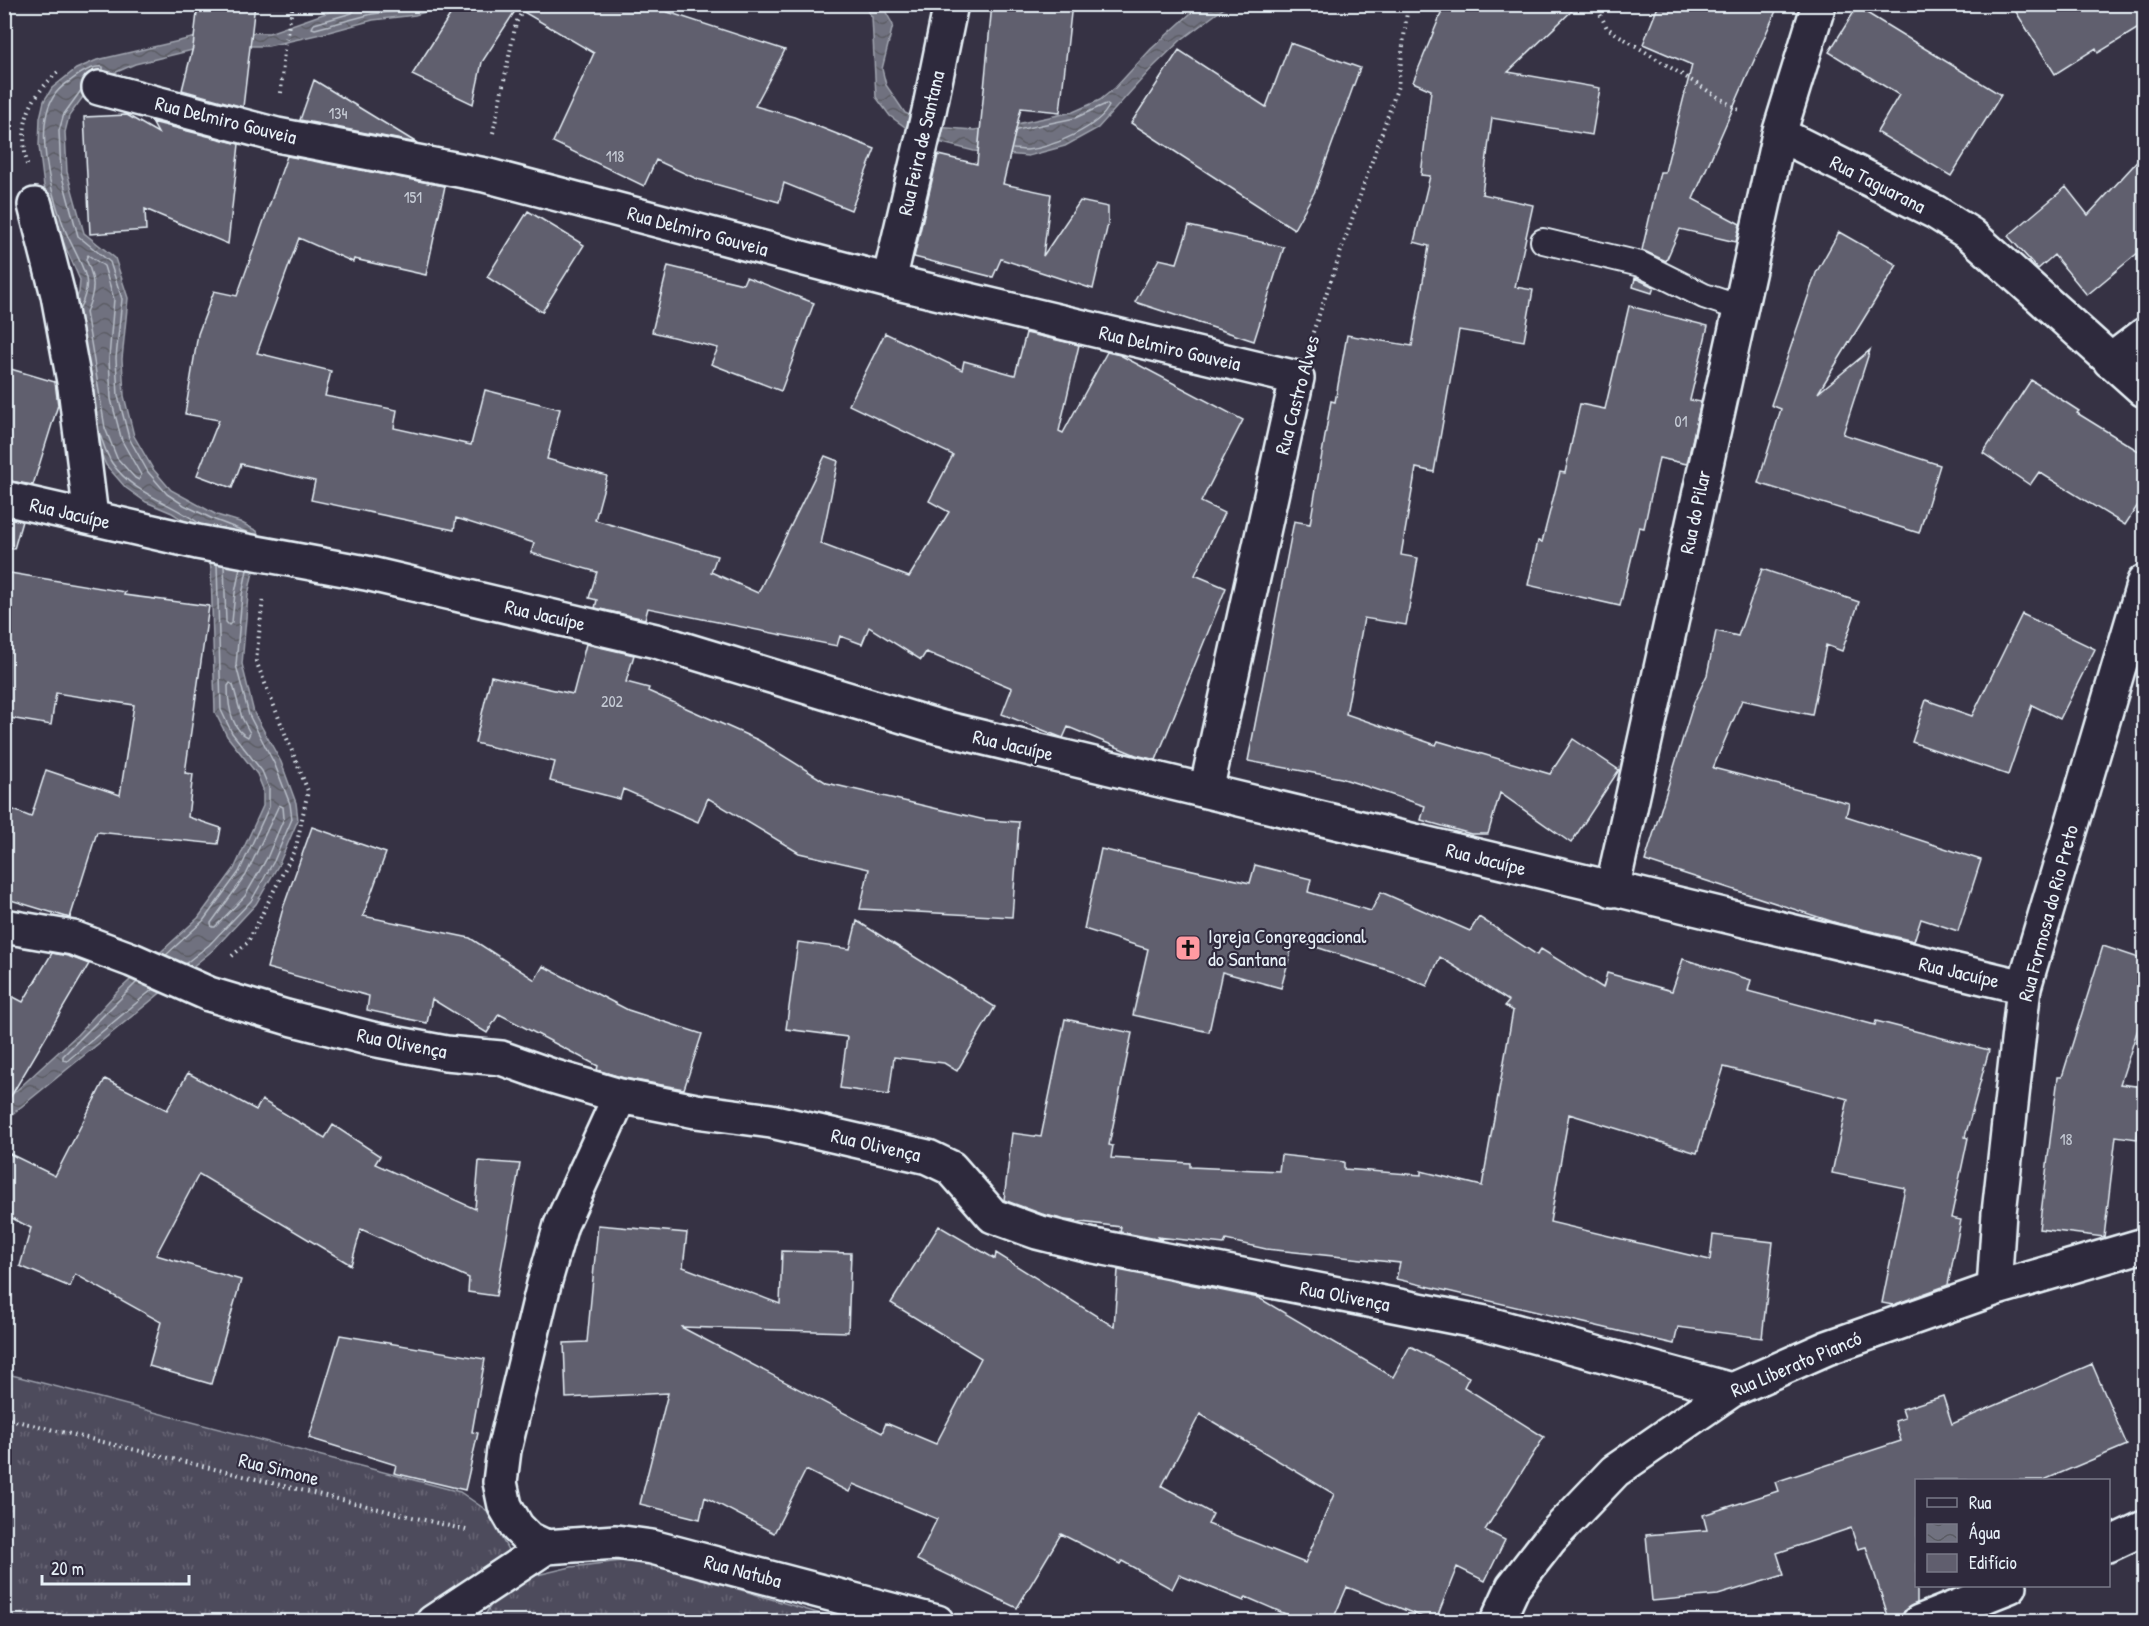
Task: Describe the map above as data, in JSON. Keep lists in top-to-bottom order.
{
  "streets": {
    "street": [
      "Rua Delmiro Gouveia",
      "Rua Feira de Santana",
      "Rua Taguarana",
      "Rua Castro Alves",
      "Rua do Pilar",
      "Rua Jacuípe",
      "Rua Formosa do Rio Preto",
      "Rua Olivença",
      "Rua Liberato Piancó",
      "Rua Natuba"
    ],
    "path": ["Rua Simone"]
  },
  "crossings": [
    ["Rua Delmiro Gouveia", "Rua Feira de Santana"],
    ["Rua Delmiro Gouveia", "Rua Castro Alves"],
    ["Rua Taguarana", "Rua do Pilar"],
    ["Rua Castro Alves", "Rua Jacuípe"],
    ["Rua do Pilar", "Rua Jacuípe"],
    ["Rua Jacuípe", "Rua Formosa do Rio Preto"],
    ["Rua Formosa do Rio Preto", "Rua Liberato Piancó"],
    ["Rua Olivença", "Rua Liberato Piancó"]
  ],
  "places": {
    "church": ["Igreja Congregacional do Santana"]
  },
  "house_numbers": [
    "134",
    "118",
    "151",
    "01",
    "202",
    "18"
  ],
  "legend": ["Rua", "Água", "Edifício"],
  "scale_bar": "20 m"
}
